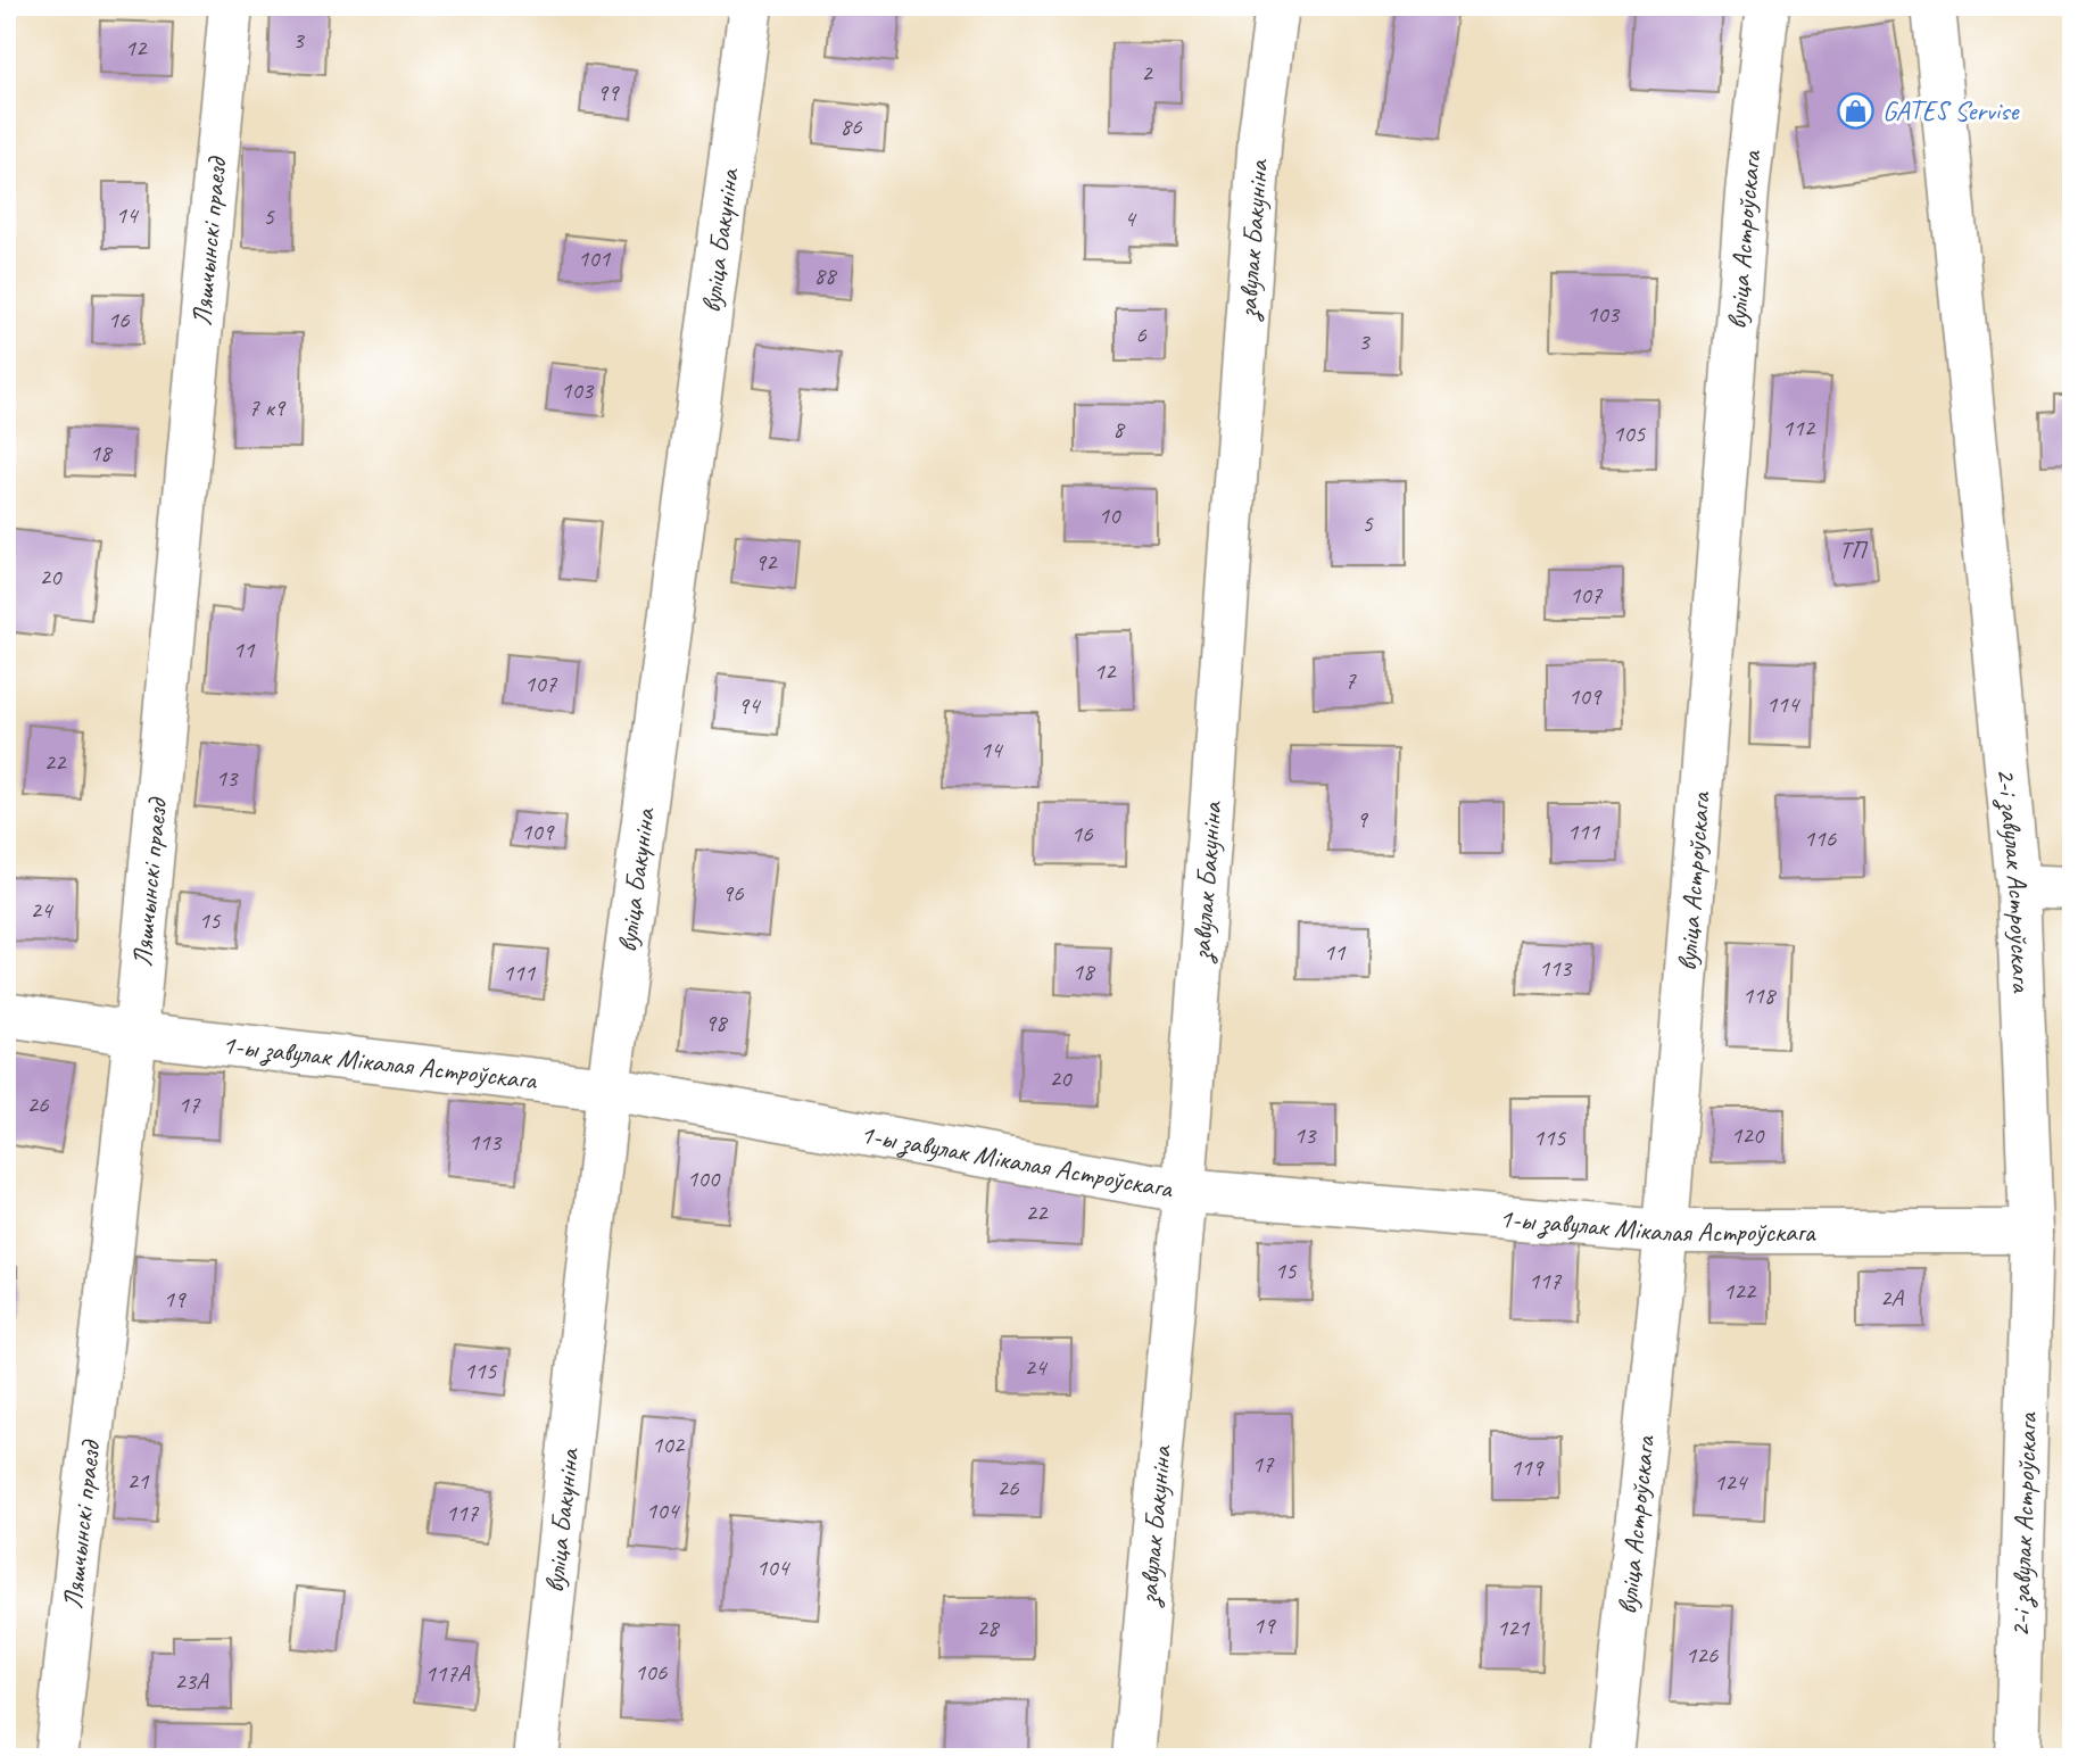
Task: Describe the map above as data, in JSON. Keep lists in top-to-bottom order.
{
  "streets": {
    "street": [
      "завулак Бакуніна",
      "Ляшчынскі праезд",
      "вуліца Астроўскага",
      "вуліца Бакуніна",
      "2-і завулак Астроўскага",
      "1-ы завулак Мікалая Астроўскага"
    ]
  },
  "crossings": [
    ["завулак Бакуніна", "1-ы завулак Мікалая Астроўскага"],
    ["Ляшчынскі праезд", "1-ы завулак Мікалая Астроўскага"],
    ["вуліца Астроўскага", "1-ы завулак Мікалая Астроўскага"],
    ["вуліца Бакуніна", "1-ы завулак Мікалая Астроўскага"],
    ["2-і завулак Астроўскага", "1-ы завулак Мікалая Астроўскага"]
  ],
  "places": {
    "shop": ["GATES Servise"]
  },
  "house_numbers": [
    "3",
    "12",
    "2",
    "99",
    "86",
    "14",
    "5",
    "4",
    "101",
    "88",
    "103",
    "16",
    "6",
    "3",
    "103",
    "7 к9",
    "112",
    "8",
    "105",
    "18",
    "10",
    "5",
    "ТП",
    "92",
    "20",
    "107",
    "11",
    "12",
    "7",
    "107",
    "109",
    "114",
    "94",
    "14",
    "22",
    "13",
    "9",
    "109",
    "111",
    "16",
    "116",
    "96",
    "24",
    "15",
    "11",
    "113",
    "18",
    "111",
    "118",
    "98",
    "20",
    "26",
    "17",
    "13",
    "120",
    "115",
    "113",
    "100",
    "22",
    "15",
    "117",
    "122",
    "2А",
    "19",
    "24",
    "115",
    "102",
    "17",
    "119",
    "21",
    "124",
    "26",
    "104",
    "117",
    "104",
    "19",
    "28",
    "121",
    "126",
    "106",
    "117А",
    "23А"
  ]
}
